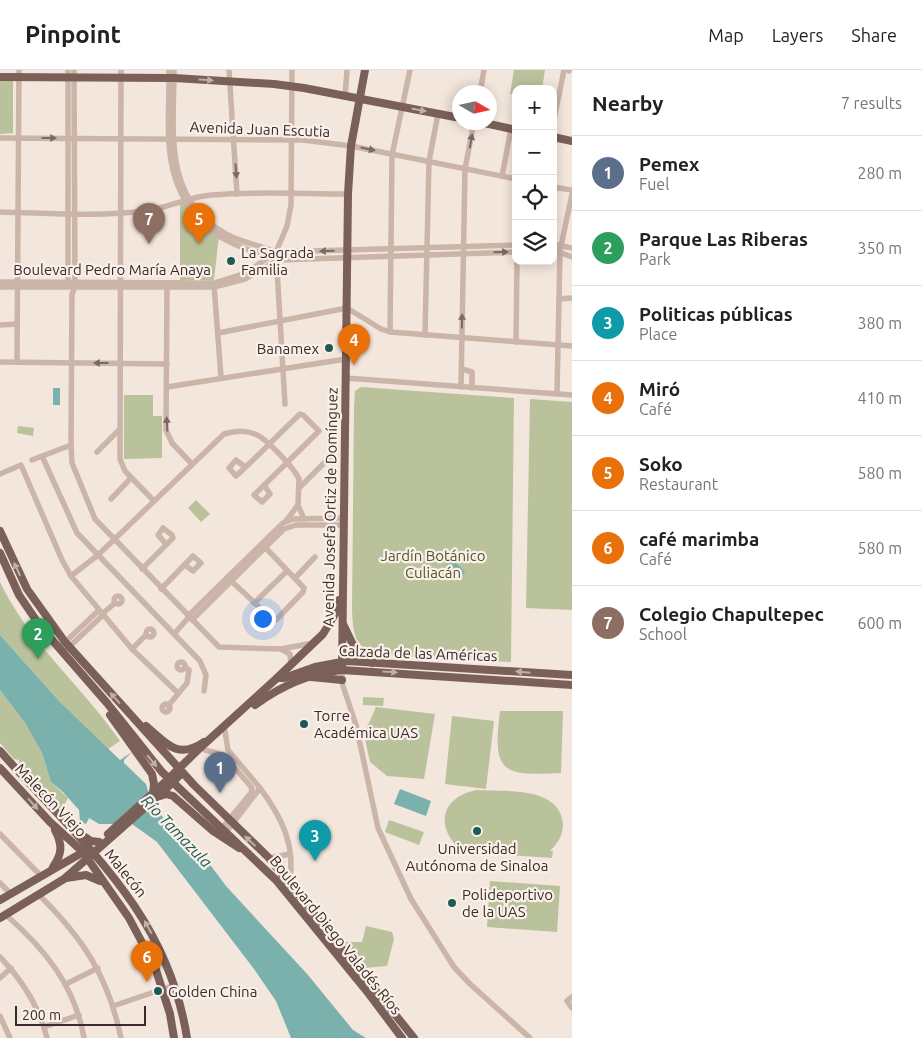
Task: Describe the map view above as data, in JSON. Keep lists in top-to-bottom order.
{
  "streets": {
    "main road": [
      "Avenida Josefa Ortiz de Domínguez",
      "Calzada de las Américas",
      "Malecón Viejo",
      "Malecón",
      "Boulevard Diego Valadés Ríos"
    ],
    "street": ["Avenida Juan Escutia", "Boulevard Pedro María Anaya"]
  },
  "crossings": [
    ["Avenida Juan Escutia", "Avenida Josefa Ortiz de Domínguez"],
    ["Boulevard Pedro María Anaya", "Avenida Josefa Ortiz de Domínguez"],
    ["Avenida Josefa Ortiz de Domínguez", "Calzada de las Américas"],
    ["Malecón Viejo", "Malecón"]
  ],
  "one_way": ["Malecón"],
  "water": ["Río Tamazula"],
  "parks": ["Jardín Botánico Culiacán"],
  "places": [
    "La Sagrada Familia",
    "Banamex",
    "Torre Académica UAS",
    "Universidad Autónoma de Sinaloa",
    "Polideportivo de la UAS",
    "Golden China"
  ],
  "scale_bar": "200 m",
  "north": "right",
  "page": {
    "header": "Pinpoint",
    "nav": ["Map", "Layers", "Share"],
    "heading": ["Nearby", "7 results"],
    "map_buttons": ["+", "−"],
    "list": [
      {
        "mark": "1",
        "name": "Pemex",
        "note": "Fuel",
        "value": "280 m"
      },
      {
        "mark": "2",
        "name": "Parque Las Riberas",
        "note": "Park",
        "value": "350 m"
      },
      {
        "mark": "3",
        "name": "Politicas públicas",
        "note": "Place",
        "value": "380 m"
      },
      {
        "mark": "4",
        "name": "Miró",
        "note": "Café",
        "value": "410 m"
      },
      {
        "mark": "5",
        "name": "Soko",
        "note": "Restaurant",
        "value": "580 m"
      },
      {
        "mark": "6",
        "name": "café marimba",
        "note": "Café",
        "value": "580 m"
      },
      {
        "mark": "7",
        "name": "Colegio Chapultepec",
        "note": "School",
        "value": "600 m"
      }
    ],
    "pins": [
      "5",
      "7",
      "4",
      "2",
      "1",
      "3",
      "6"
    ],
    "scale": "200 m"
  }
}
